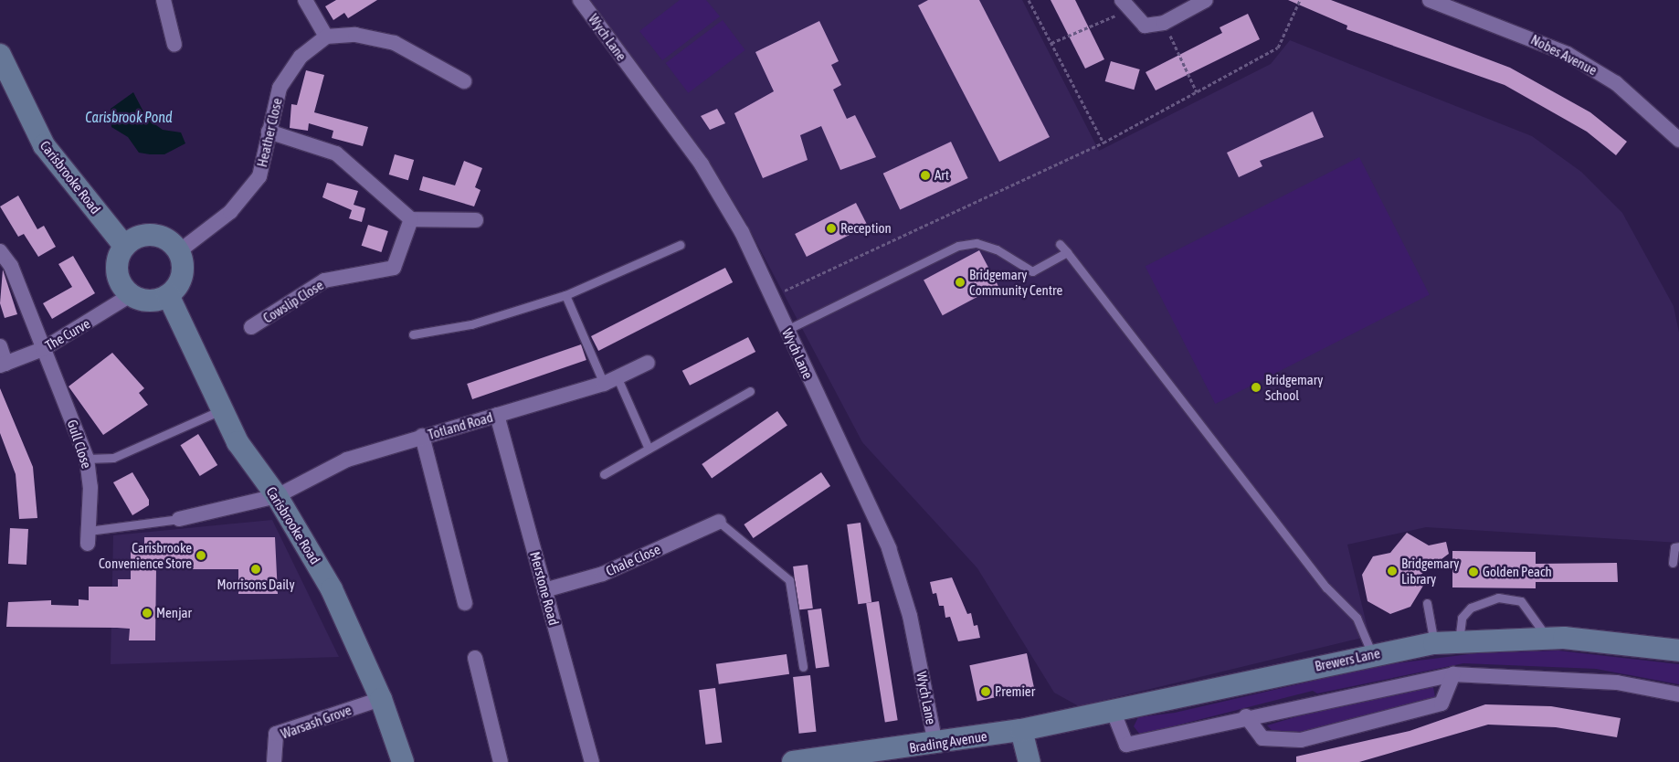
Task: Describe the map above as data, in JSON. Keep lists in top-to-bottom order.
{
  "streets": {
    "street": [
      "Wych Lane",
      "Nobes Avenue",
      "Heather Close",
      "Carisbrooke Road",
      "Cowslip Close",
      "The Curve",
      "Totland Road",
      "Gull Close",
      "Chale Close",
      "Merstone Road",
      "Brewers Lane",
      "Warsash Grove",
      "Brading Avenue"
    ]
  },
  "crossings": [
    ["Wych Lane", "Brading Avenue"],
    ["Heather Close", "Carisbrooke Road"],
    ["Heather Close", "The Curve"],
    ["Carisbrooke Road", "The Curve"],
    ["Carisbrooke Road", "Totland Road"],
    ["Carisbrooke Road", "Warsash Grove"],
    ["The Curve", "Gull Close"],
    ["Totland Road", "Merstone Road"],
    ["Chale Close", "Merstone Road"],
    ["Brewers Lane", "Brading Avenue"]
  ],
  "water": ["Carisbrook Pond"],
  "places": [
    "Art",
    "Reception",
    "Bridgemary Community Centre",
    "Bridgemary School",
    "Carisbrooke Convenience Store",
    "Morrisons Daily",
    "Bridgemary Library",
    "Golden Peach",
    "Menjar",
    "Premier"
  ]
}
